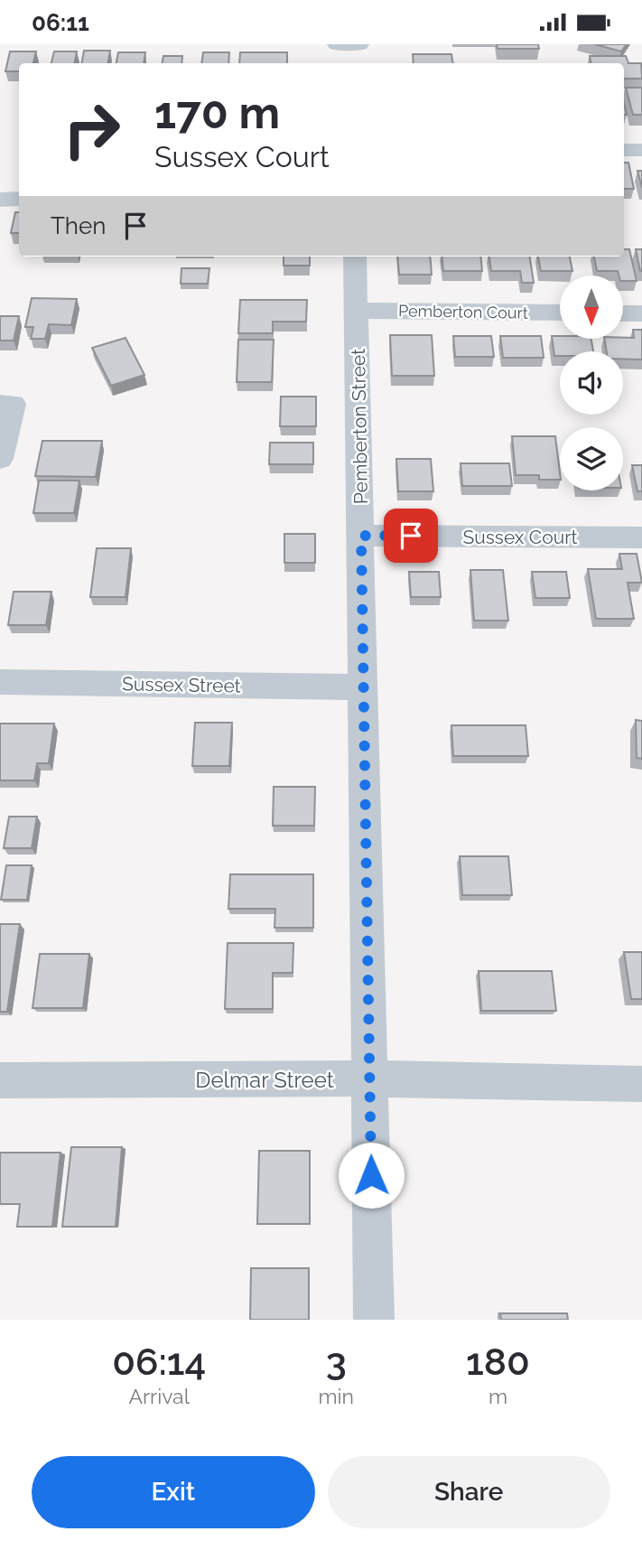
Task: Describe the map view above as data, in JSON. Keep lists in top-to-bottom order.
{
  "streets": {
    "street": [
      "Pemberton Court",
      "Pemberton Street",
      "Sussex Court",
      "Sussex Street",
      "Delmar Street"
    ]
  },
  "crossings": [
    ["Pemberton Court", "Pemberton Street"],
    ["Pemberton Street", "Sussex Court"],
    ["Pemberton Street", "Sussex Street"],
    ["Pemberton Street", "Delmar Street"]
  ],
  "north": "bottom",
  "page": {
    "status": "06:11",
    "turn": ["170 m", "Sussex Court"],
    "then": "Then",
    "eta": [
      "06:14",
      "Arrival",
      "3",
      "min",
      "180",
      "m"
    ],
    "buttons": ["Exit", "Share"]
  }
}
